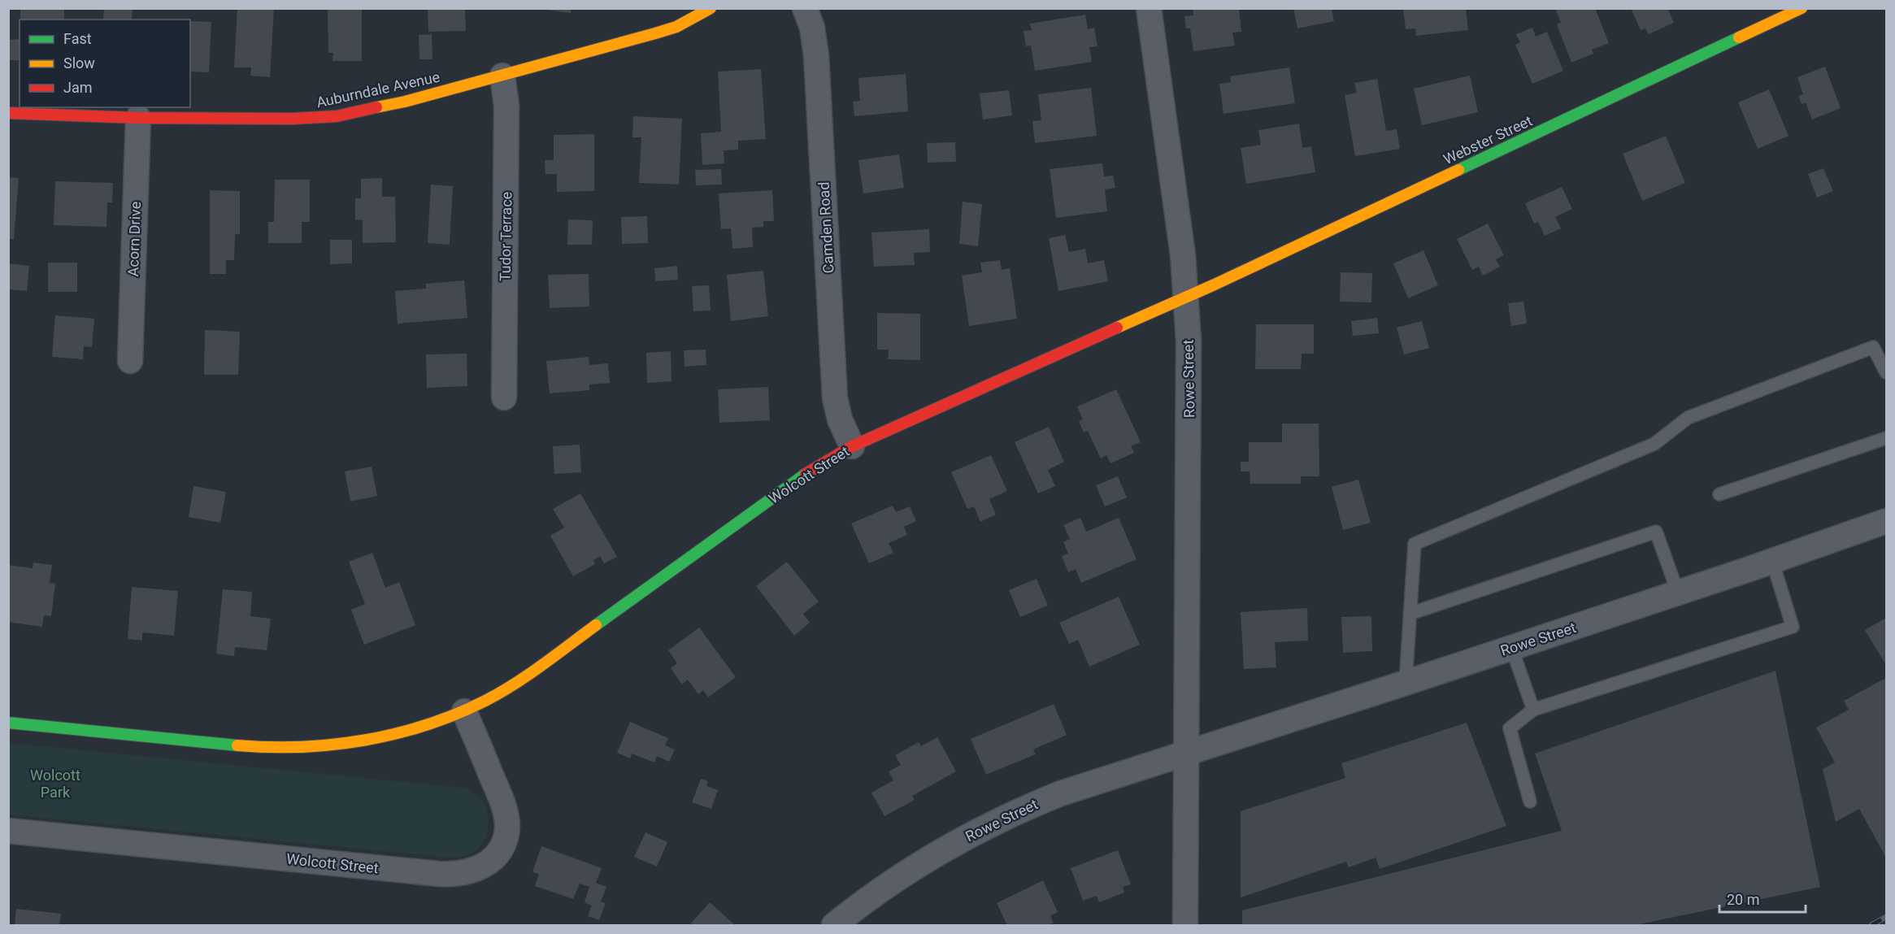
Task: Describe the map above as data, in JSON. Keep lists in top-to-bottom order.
{
  "streets": {
    "street": [
      "Auburndale Avenue",
      "Webster Street",
      "Camden Road",
      "Tudor Terrace",
      "Acorn Drive",
      "Rowe Street",
      "Wolcott Street"
    ]
  },
  "crossings": [
    ["Auburndale Avenue", "Tudor Terrace"],
    ["Auburndale Avenue", "Acorn Drive"],
    ["Webster Street", "Rowe Street"],
    ["Webster Street", "Wolcott Street"],
    ["Camden Road", "Wolcott Street"],
    ["Rowe Street", "Wolcott Street"]
  ],
  "parks": ["Wolcott Park"],
  "legend": ["Fast", "Slow", "Jam"],
  "scale_bar": "20 m"
}
